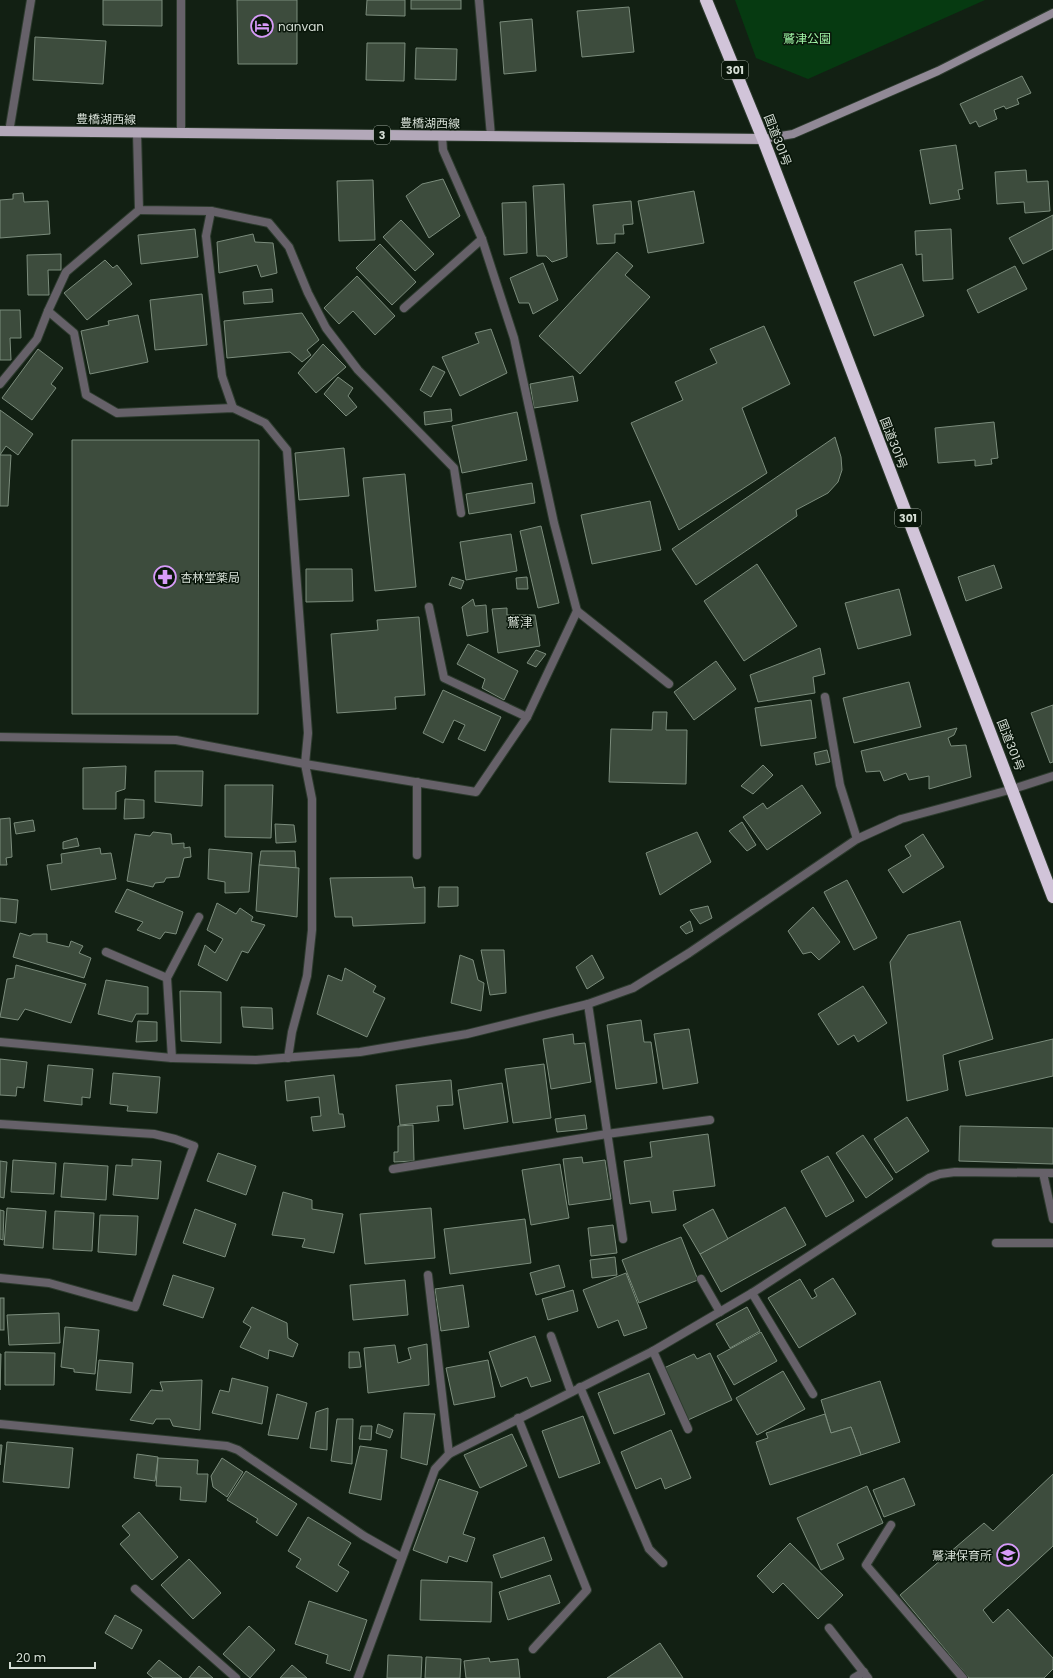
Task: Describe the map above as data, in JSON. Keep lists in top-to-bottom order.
{
  "streets": {
    "highway": ["301", "国道301号"],
    "main road": ["豊橋湖西線", "3"]
  },
  "crossings": [
    ["豊橋湖西線", "国道301号"]
  ],
  "districts": ["鷲津"],
  "parks": ["鷲津公園"],
  "places": {
    "hotel": ["nanvan"],
    "pharmacy": ["杏林堂薬局"],
    "school or university": ["鷲津保育所"]
  },
  "scale_bar": "20 m"
}
